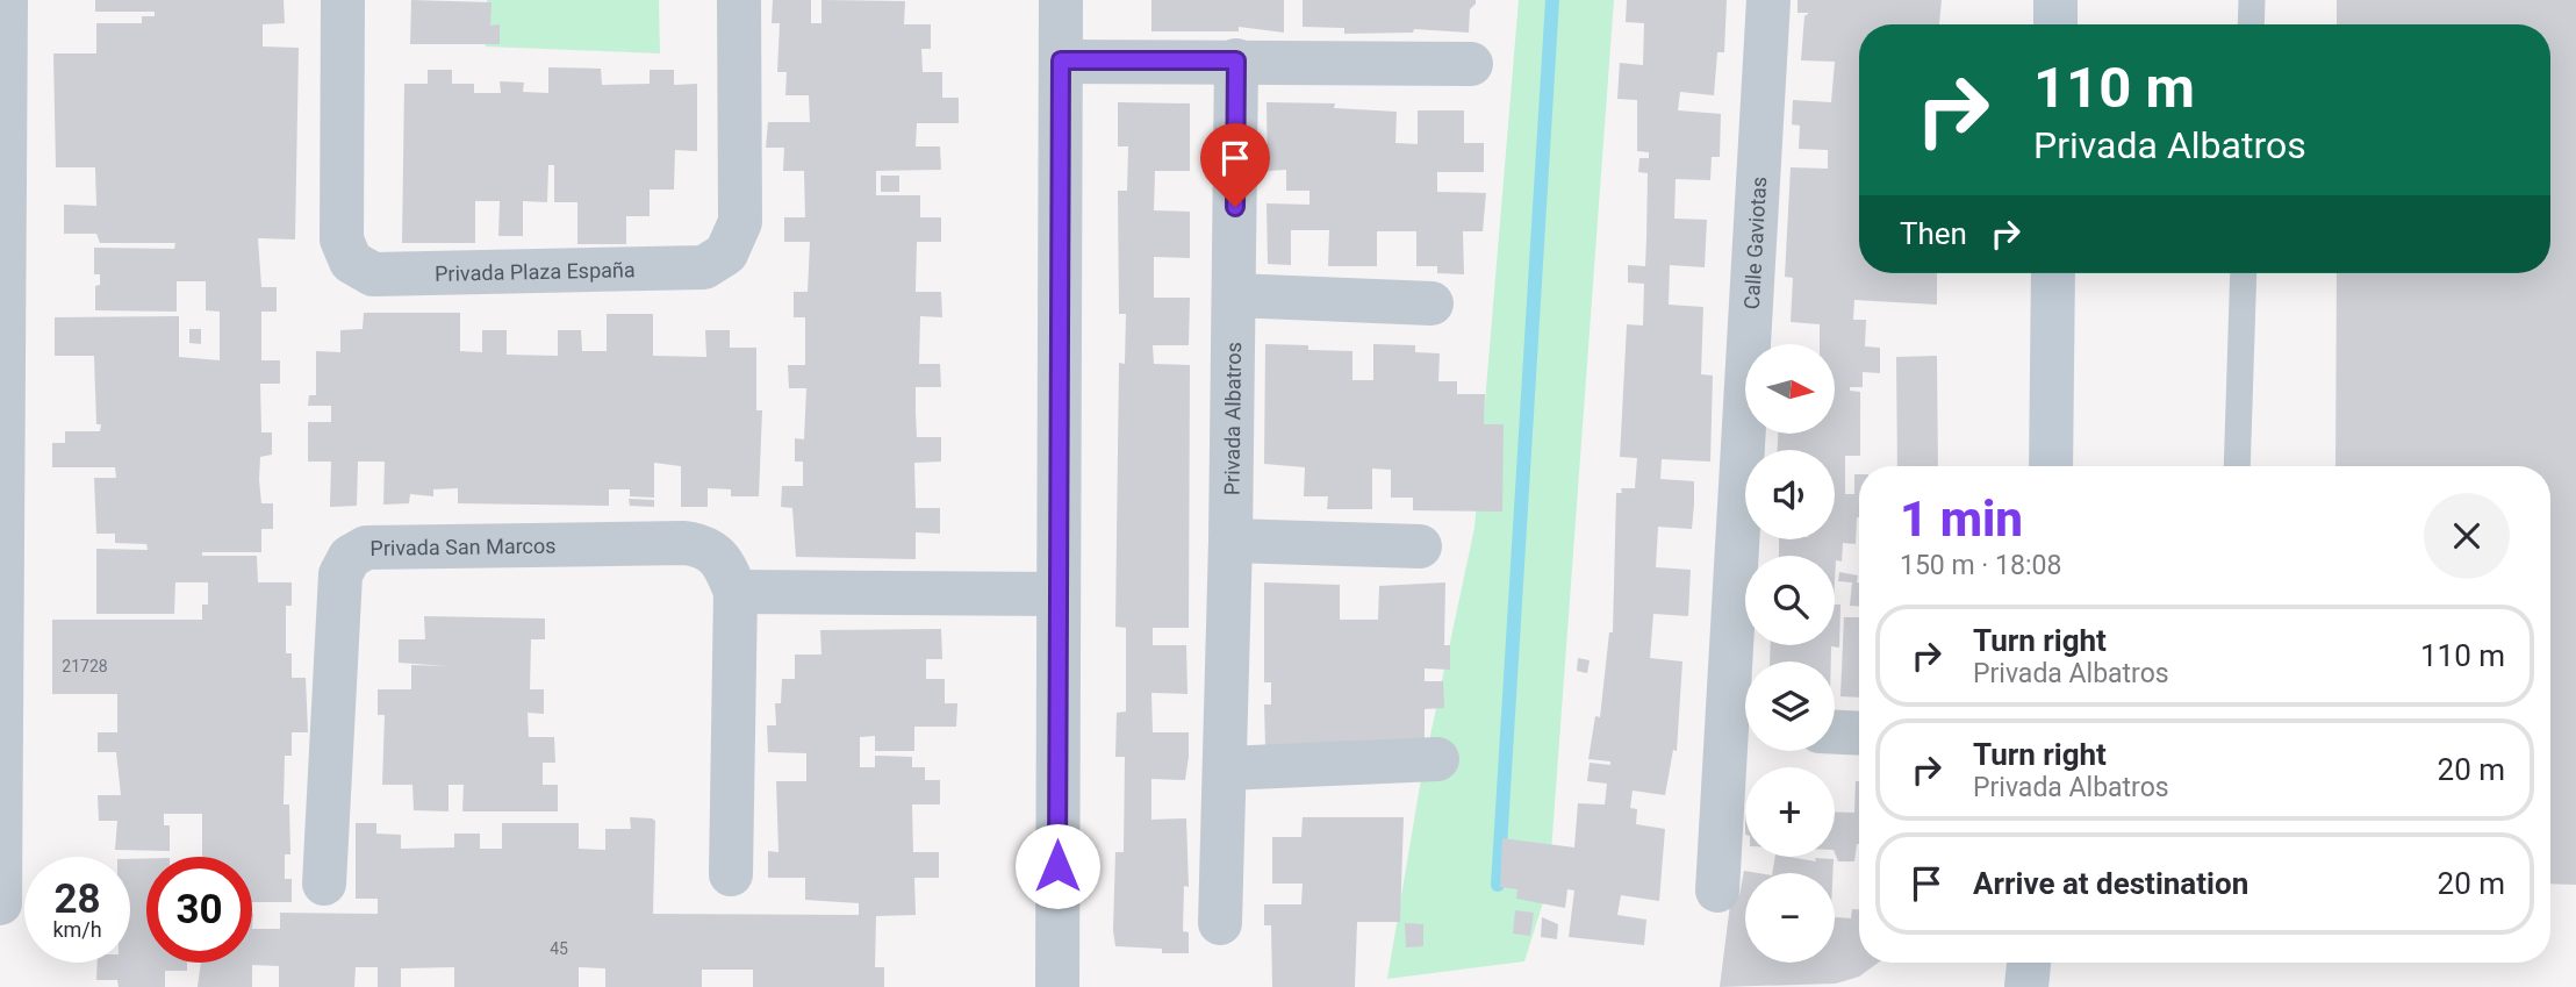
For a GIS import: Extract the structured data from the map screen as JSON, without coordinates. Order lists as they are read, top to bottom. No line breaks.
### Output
{"streets":{"street":["Calle Gaviotas","Privada Plaza España","Privada Albatros","Privada San Marcos"]},"house_numbers":["21728","45"],"north":"right","page":{"turn":["110 m","Privada Albatros"],"then":"Then","map_buttons":["+","−"],"heading":["1 min","150 m · 18:08"],"list":[{"name":"Turn right","note":"Privada Albatros","value":"110 m"},{"name":"Turn right","note":"Privada Albatros","value":"20 m"},{"name":"Arrive at destination","value":"20 m"}],"speed":"28 km/h","limit":"30"}}
